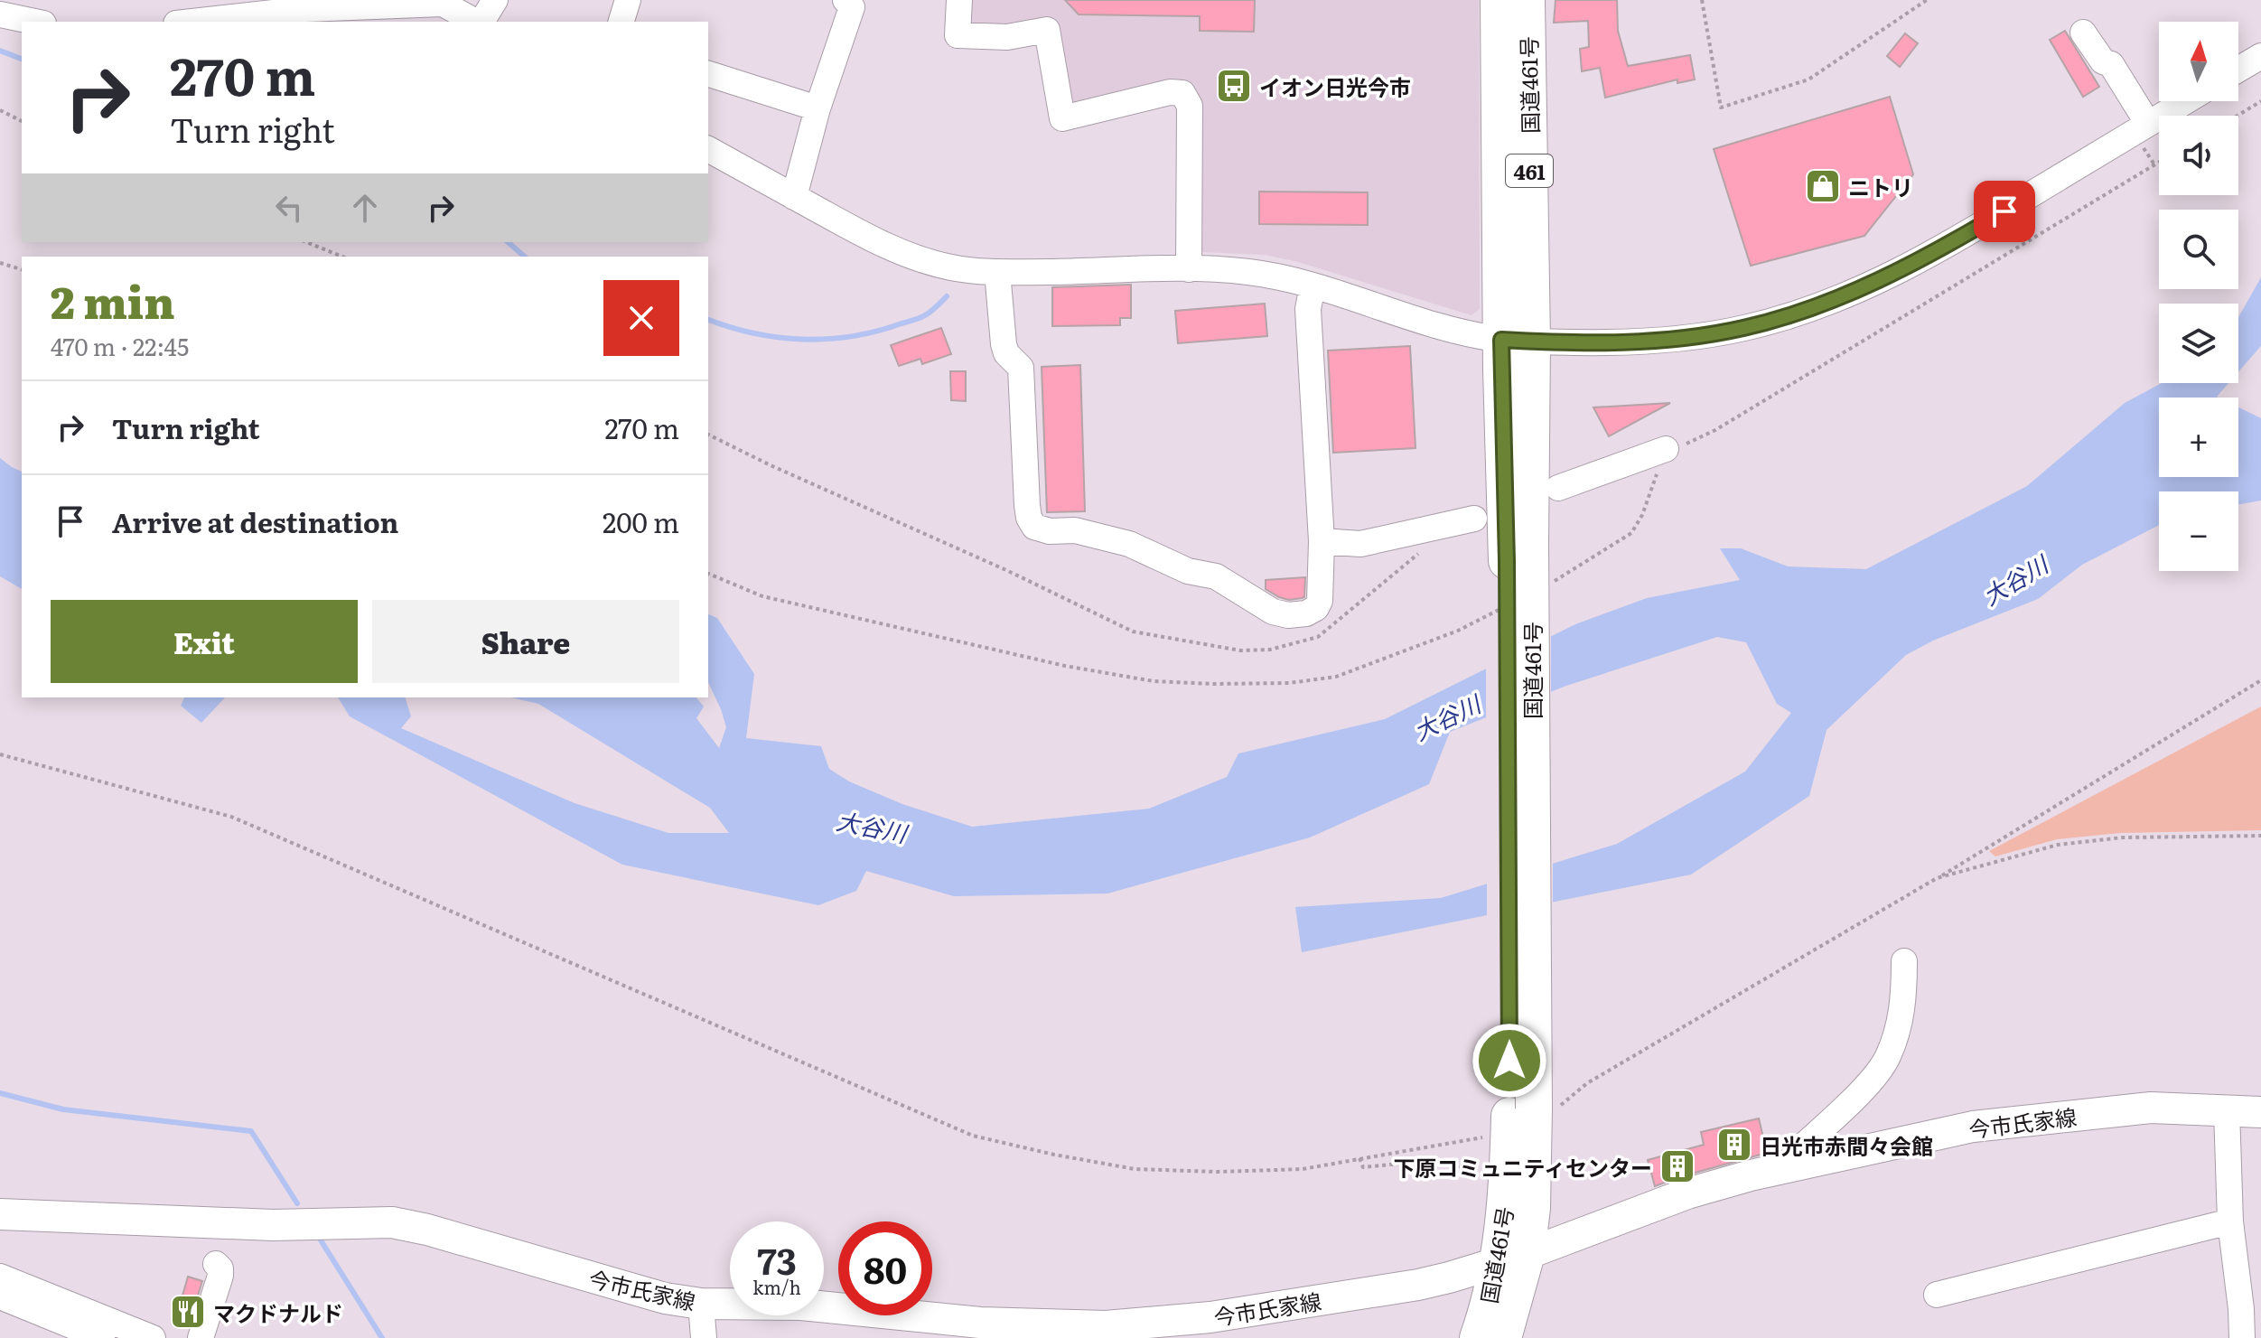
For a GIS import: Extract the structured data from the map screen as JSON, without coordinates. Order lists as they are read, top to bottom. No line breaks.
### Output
{"streets":{"highway":["国道461号","461"],"main road":["今市氏家線"]},"crossings":[["国道461号","今市氏家線"]],"water":["大谷川"],"places":{"bus stop":["イオン日光今市"],"shop":["ニトリ"],"building":["日光市赤間々会館","下原コミュニティセンター"],"restaurant":["マクドナルド"]},"north":"top","page":{"map_buttons":["+","−"],"turn":["270 m","Turn right"],"heading":["2 min","470 m · 22:45"],"list":[{"name":"Turn right","value":"270 m"},{"name":"Arrive at destination","value":"200 m"}],"buttons":["Exit","Share"],"speed":"73 km/h","limit":"80"}}
